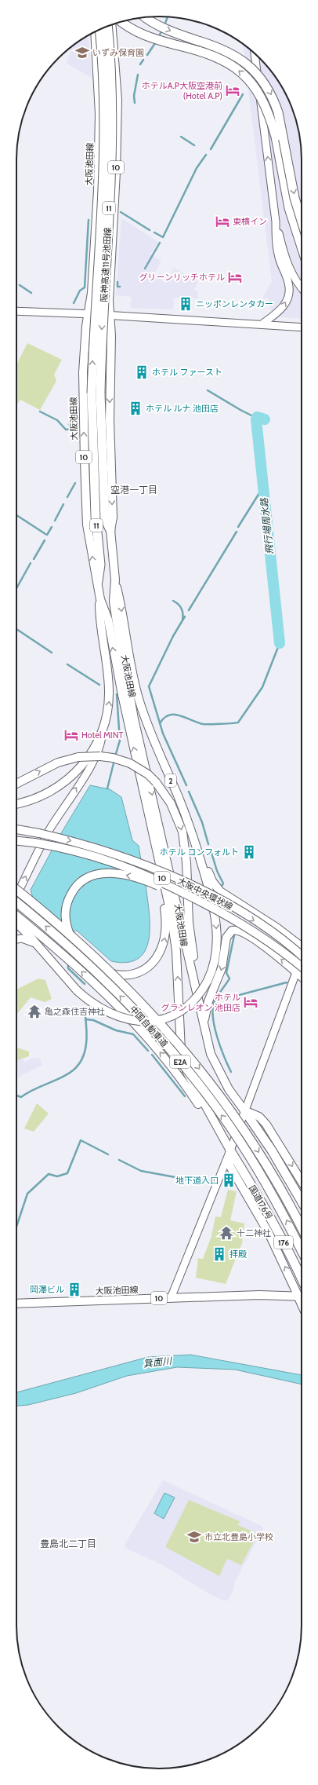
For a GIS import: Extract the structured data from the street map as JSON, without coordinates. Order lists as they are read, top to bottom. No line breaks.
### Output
{"streets":{"highway":["11","阪神高速11号池田線","中国自動車道","E2A","国道176号","176"],"main road":["大阪池田線","10","2","大阪中央環状線"]},"crossings":[["大阪池田線","10"],["大阪池田線","11"],["大阪池田線","2"],["大阪池田線","国道176号"],["10","大阪中央環状線"],["11","阪神高速11号池田線"]],"districts":["空港一丁目","豊島北二丁目"],"water":["飛行場周水路","箕面川"],"places":{"school or university":["いずみ保育園","市立北豊島小学校"],"hotel":["ホテルA.P大阪空港前 (Hotel A.P)","東横イン","グリーンリッチホテル","Hotel MINT","ホテル グランレオン 池田店"],"building":["ニッポンレンタカー","ホテル ファースト","ホテル ルナ 池田店","ホテル コンフォルト","地下道入口","拝殿","岡澤ビル"],"temple":["亀之森住吉神社","十二神社"]}}
